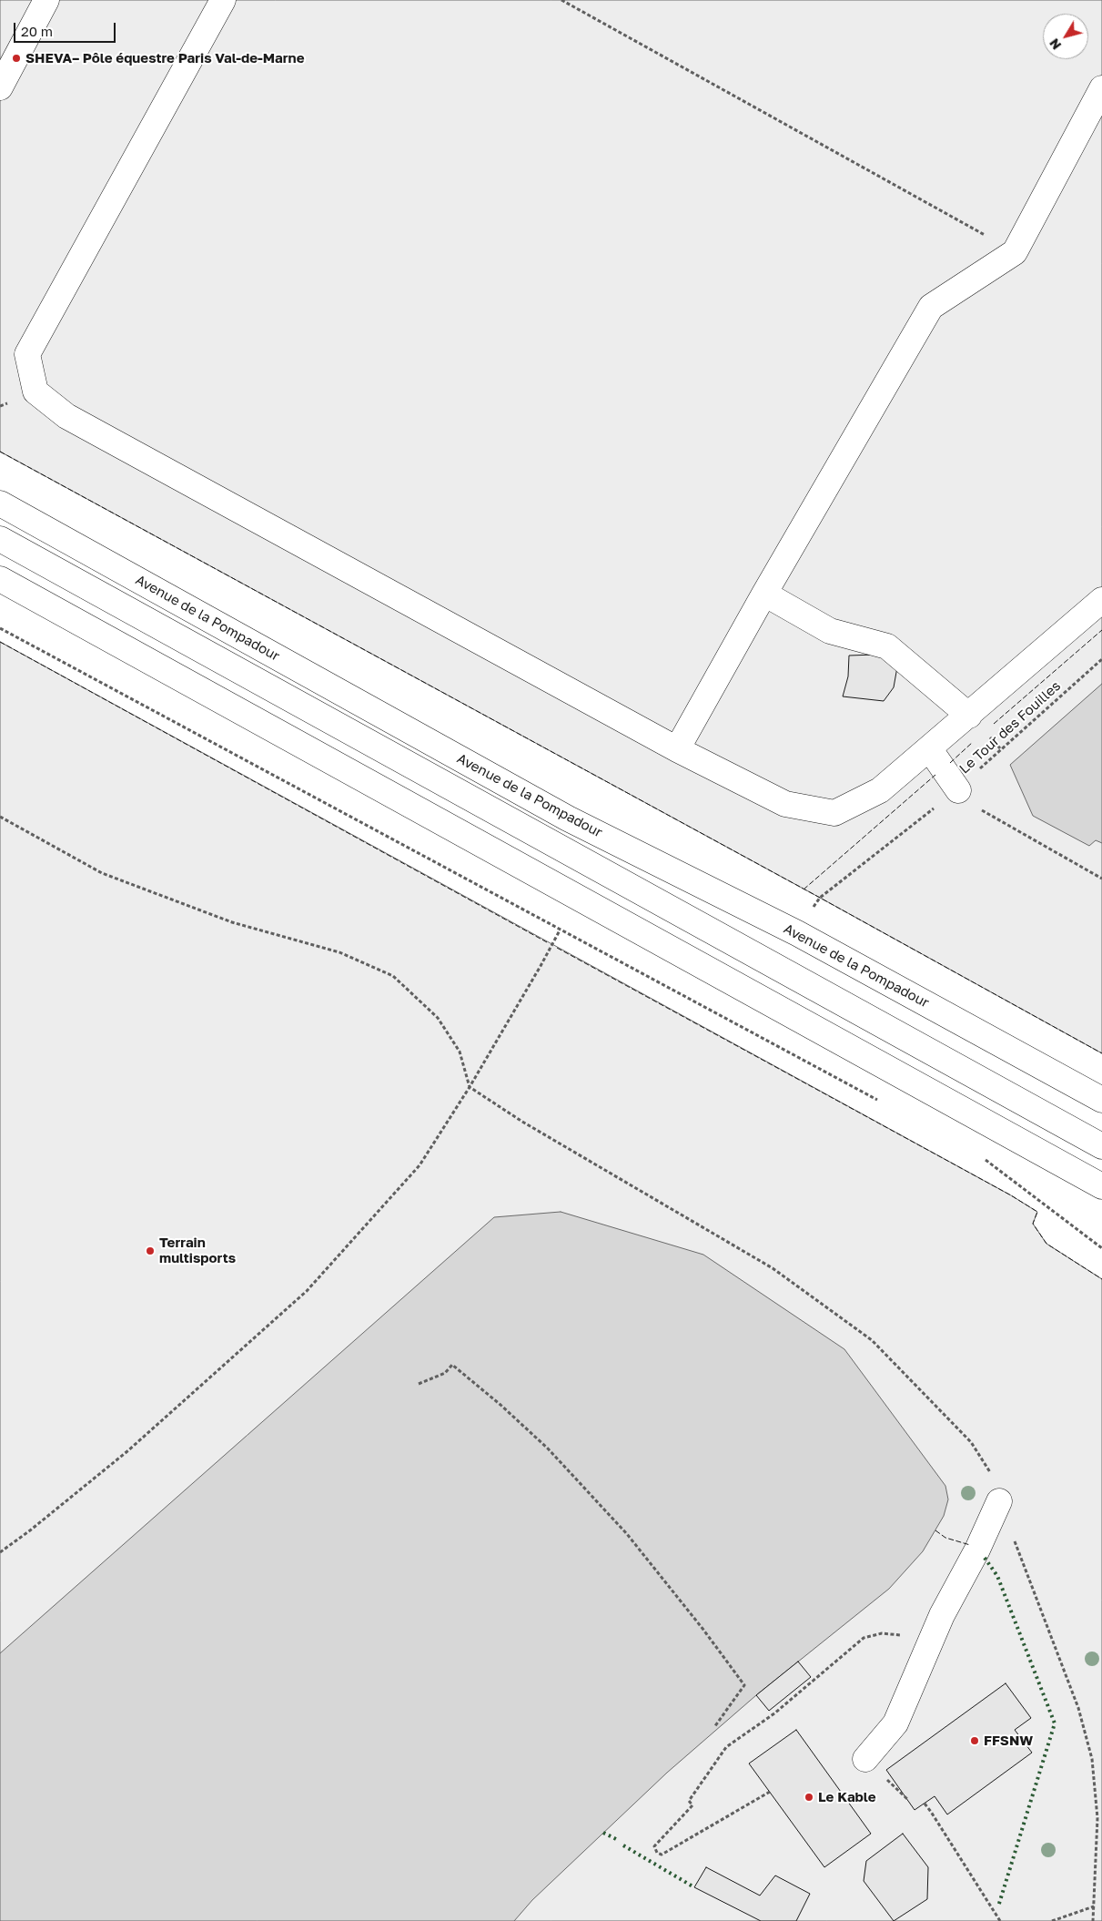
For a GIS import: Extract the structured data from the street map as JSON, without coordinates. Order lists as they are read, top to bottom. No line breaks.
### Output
{"streets":{"main road":["Avenue de la Pompadour"],"path":["Le Tour des Fouilles"]},"places":["SHEVA– Pôle équestre Paris Val-de-Marne","Terrain multisports","FFSNW","Le Kable"],"scale_bar":"20 m","north":"bottom left"}
